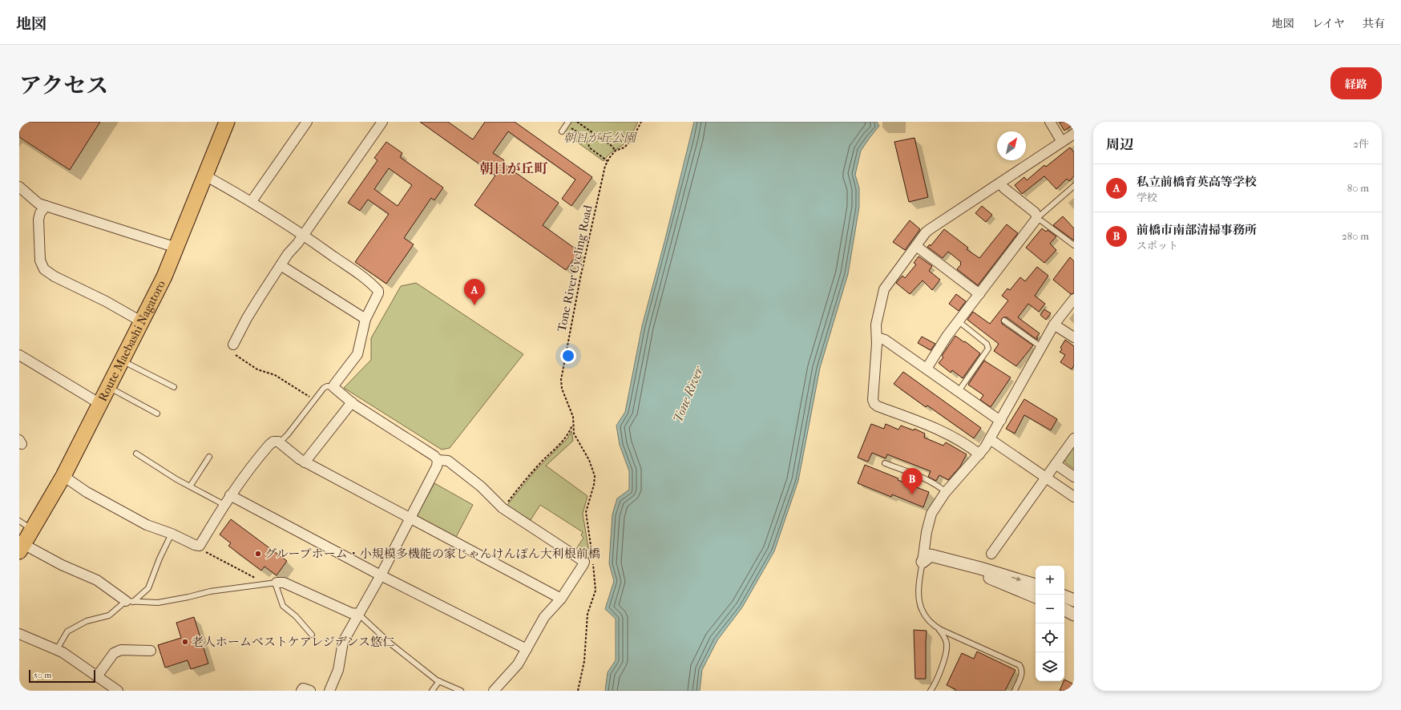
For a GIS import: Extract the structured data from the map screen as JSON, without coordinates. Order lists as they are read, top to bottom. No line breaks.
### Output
{"streets":{"main road":["Route Maebashi Nagatoro"],"path":["Tone River Cycling Road"]},"districts":["朝日が丘町"],"water":["Tone River"],"parks":["朝日が丘公園"],"places":["グループホーム・小規模多機能の家じゃんけんぽん大利根前橋","老人ホームベストケアレジデンス悠仁"],"scale_bar":"50 m","north":"top right","page":{"header":"地図","nav":["地図","レイヤ","共有"],"title":"アクセス","buttons":"経路","heading":["周辺","2件"],"list":[{"mark":"A","name":"私立前橋育英高等学校","note":"学校","value":"80 m"},{"mark":"B","name":"前橋市南部清掃事務所","note":"スポット","value":"280 m"}],"pins":["A","B"],"map_buttons":["+","−"],"scale":"50 m"}}
